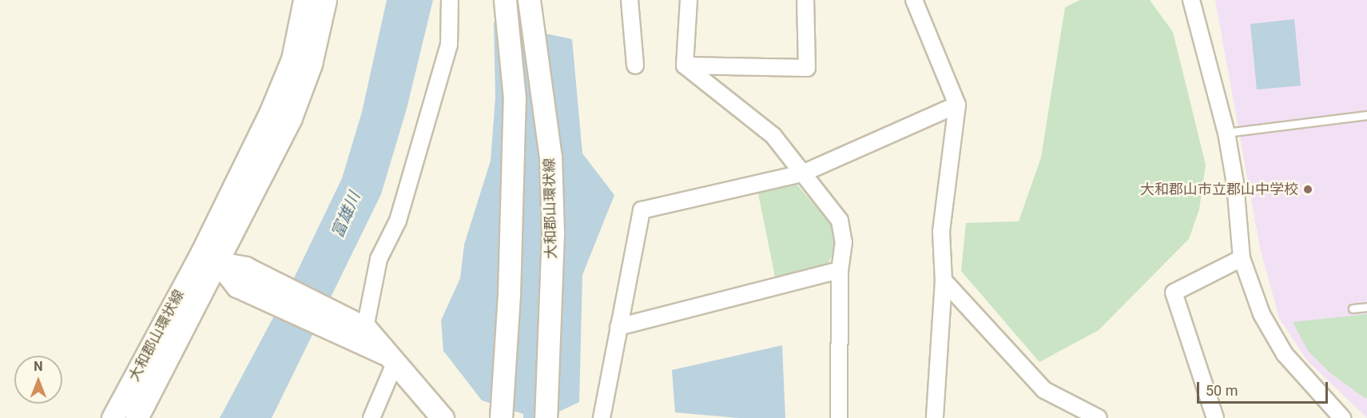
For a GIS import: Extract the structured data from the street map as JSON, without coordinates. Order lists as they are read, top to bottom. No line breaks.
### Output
{"streets":{"main road":["大和郡山環状線"]},"water":["富雄川"],"places":["大和郡山市立郡山中学校"],"scale_bar":"50 m","north":"top"}
